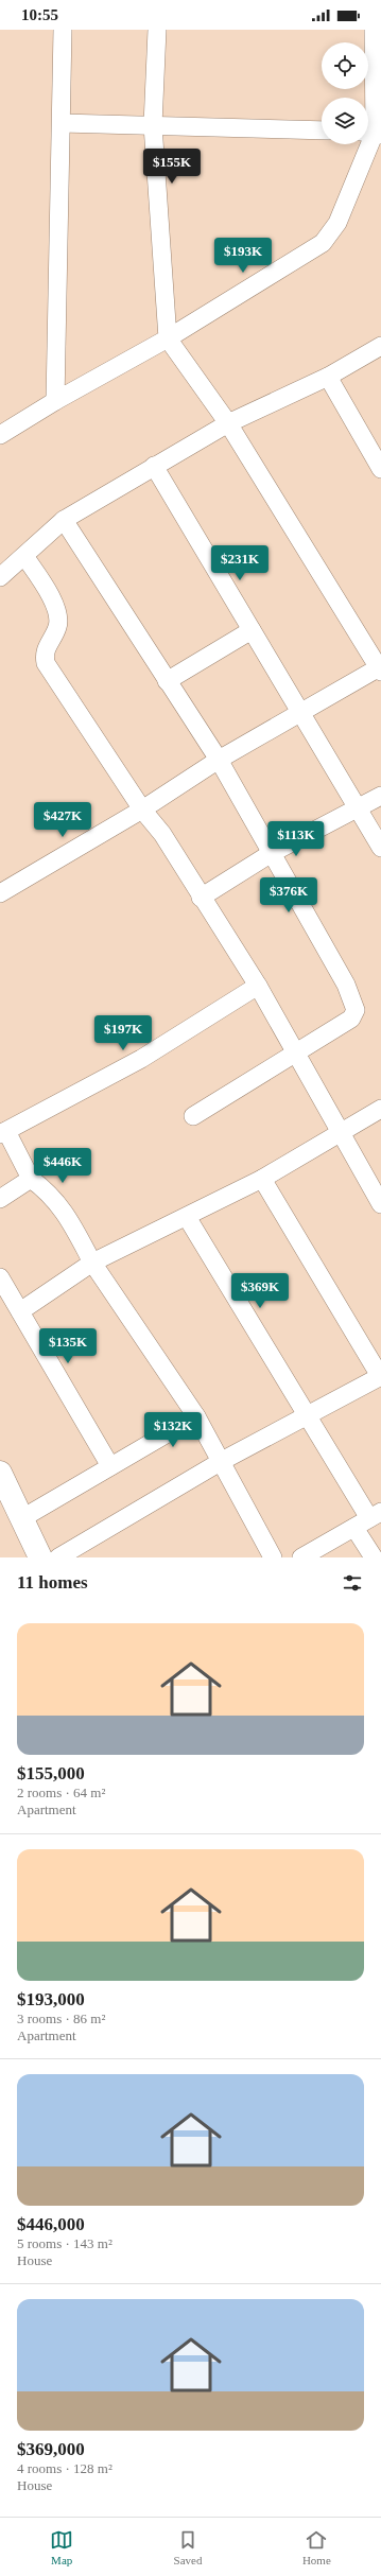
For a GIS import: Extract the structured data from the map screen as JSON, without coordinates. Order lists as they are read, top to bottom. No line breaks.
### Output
{"page":{"status":"10:55","price":["$155K","$193K","$231K","$427K","$113K","$376K","$197K","$446K","$369K","$135K","$132K"],"heading":"11 homes","list":[{"name":"$155,000","note":"2 rooms · 64 m² · Apartment"},{"name":"$193,000","note":"3 rooms · 86 m² · Apartment"},{"name":"$446,000","note":"5 rooms · 143 m² · House"},{"name":"$369,000","note":"4 rooms · 128 m² · House"}],"tabs":["Map","Saved","Home"]}}
